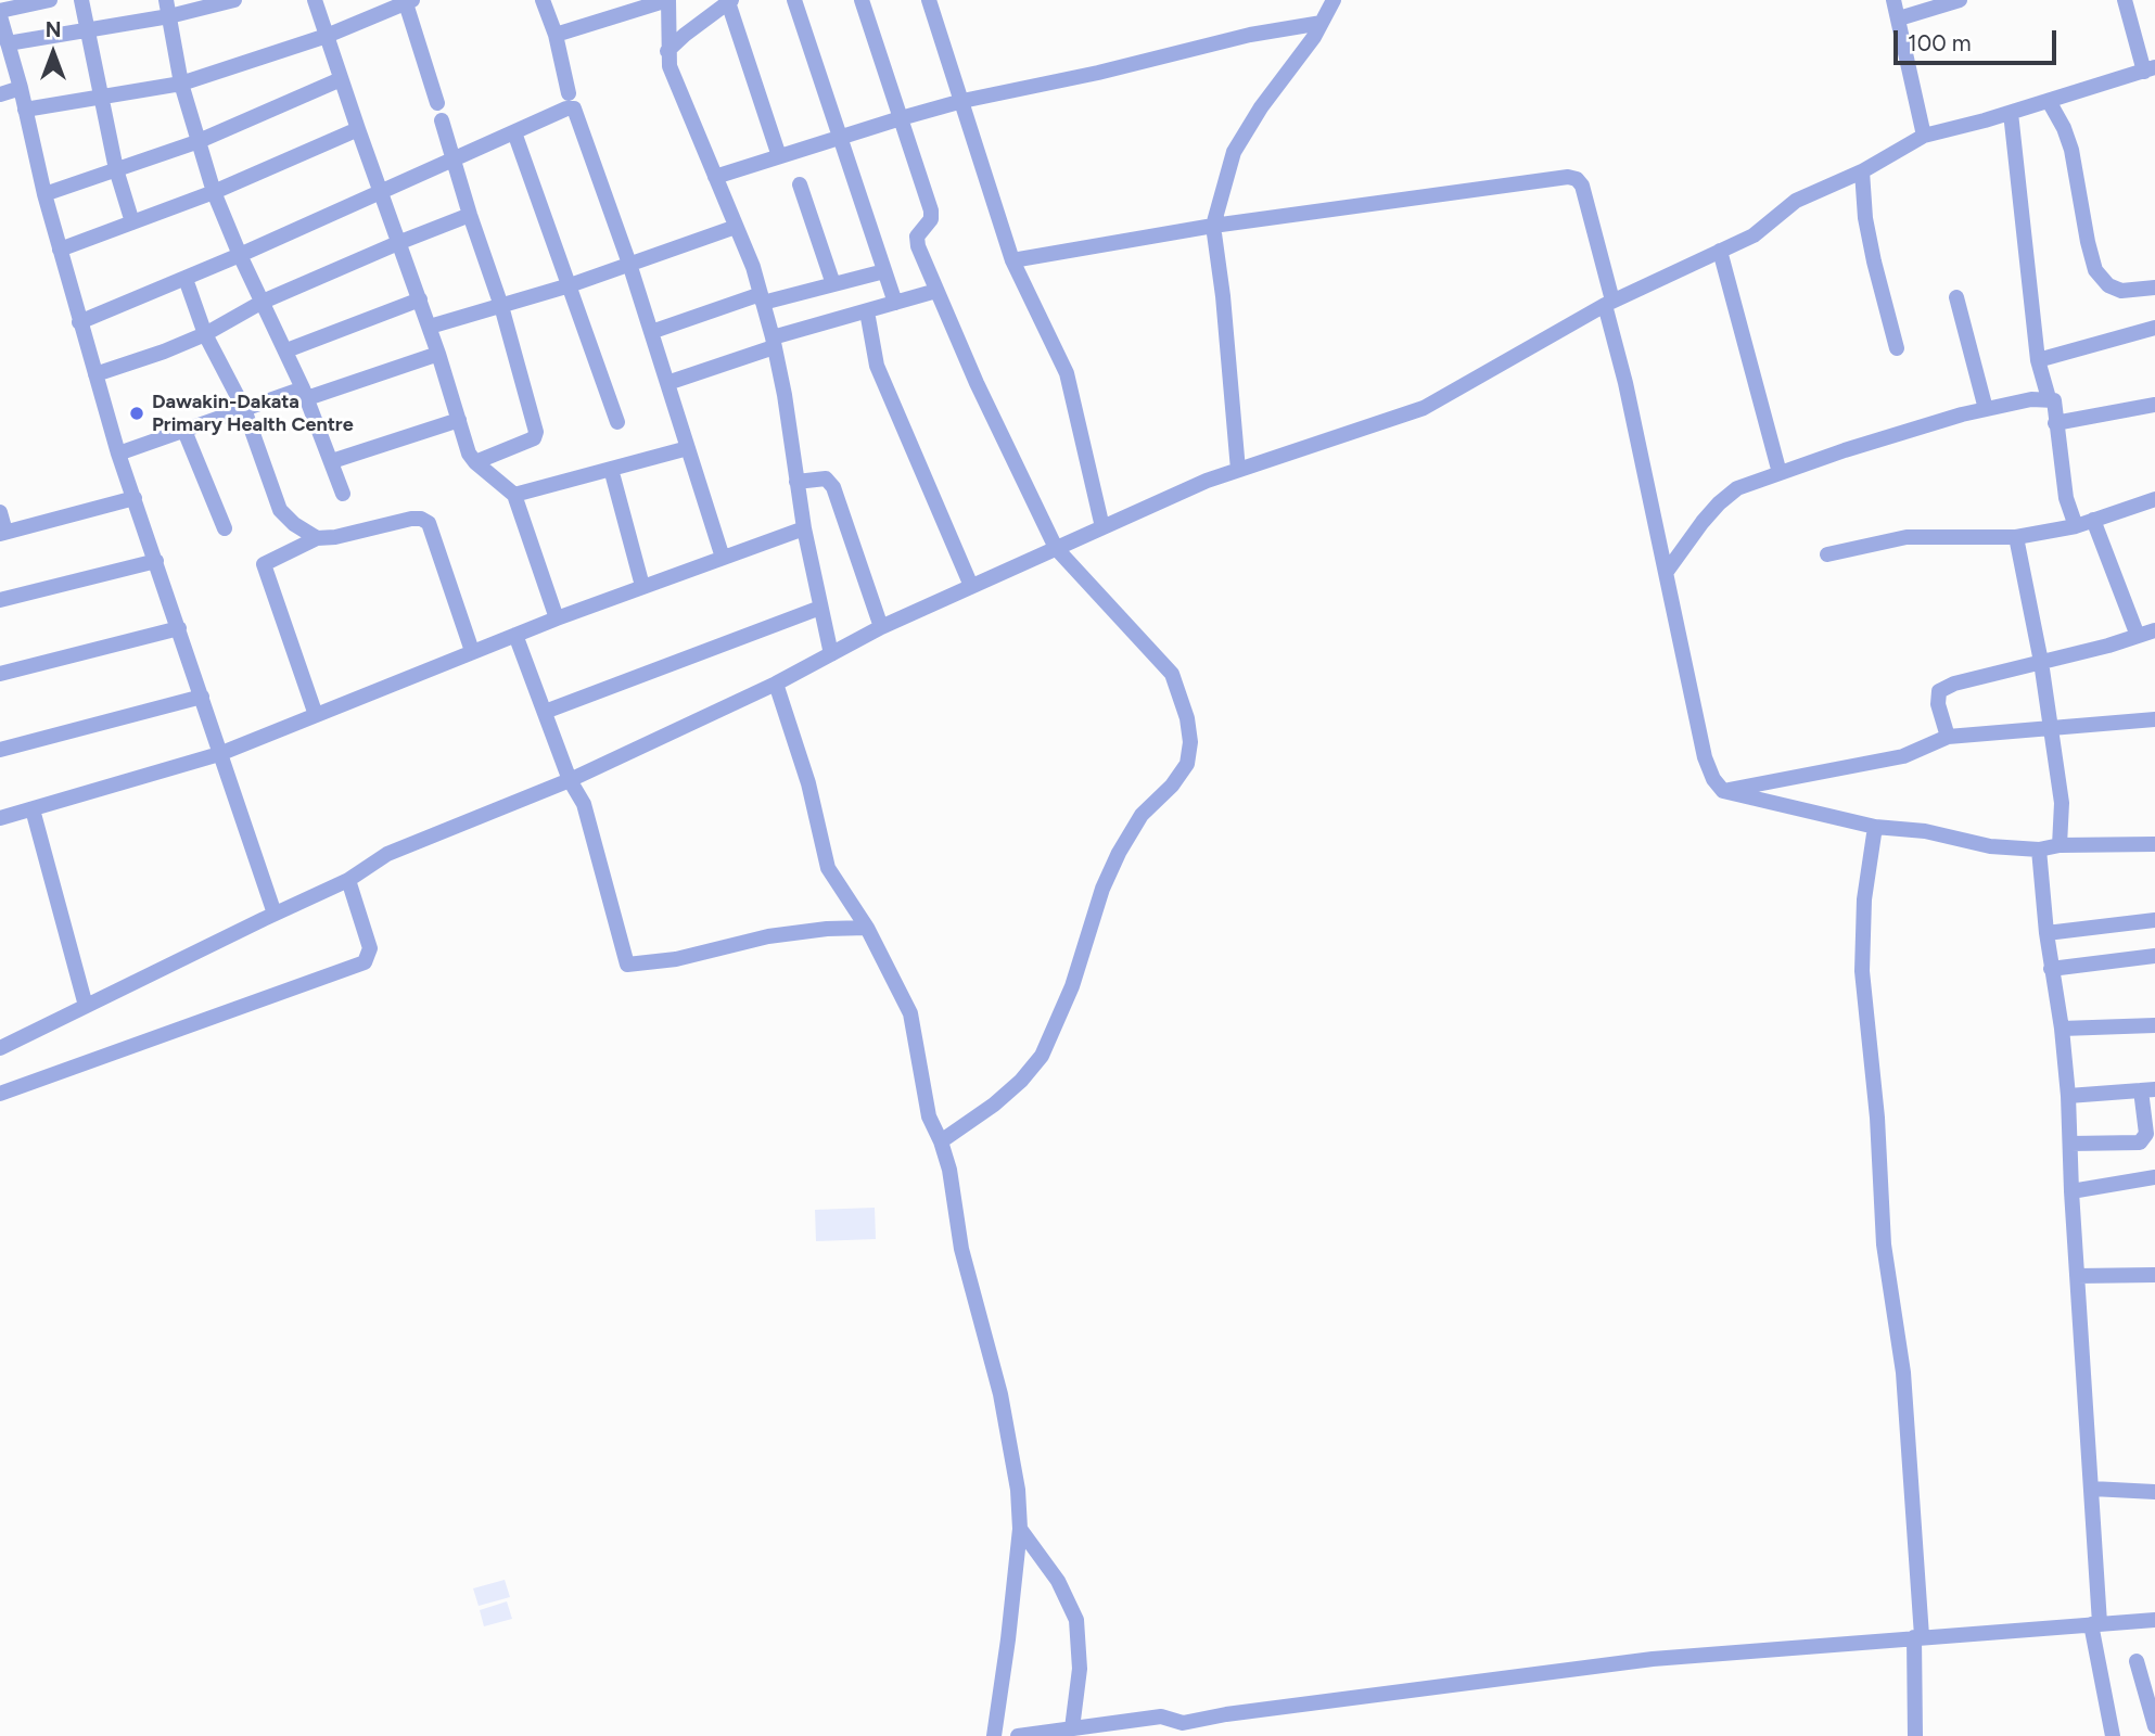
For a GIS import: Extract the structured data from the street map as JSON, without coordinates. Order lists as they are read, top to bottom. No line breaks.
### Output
{"places":["Dawakin-Dakata Primary Health Centre"],"scale_bar":"100 m","north":"top"}
